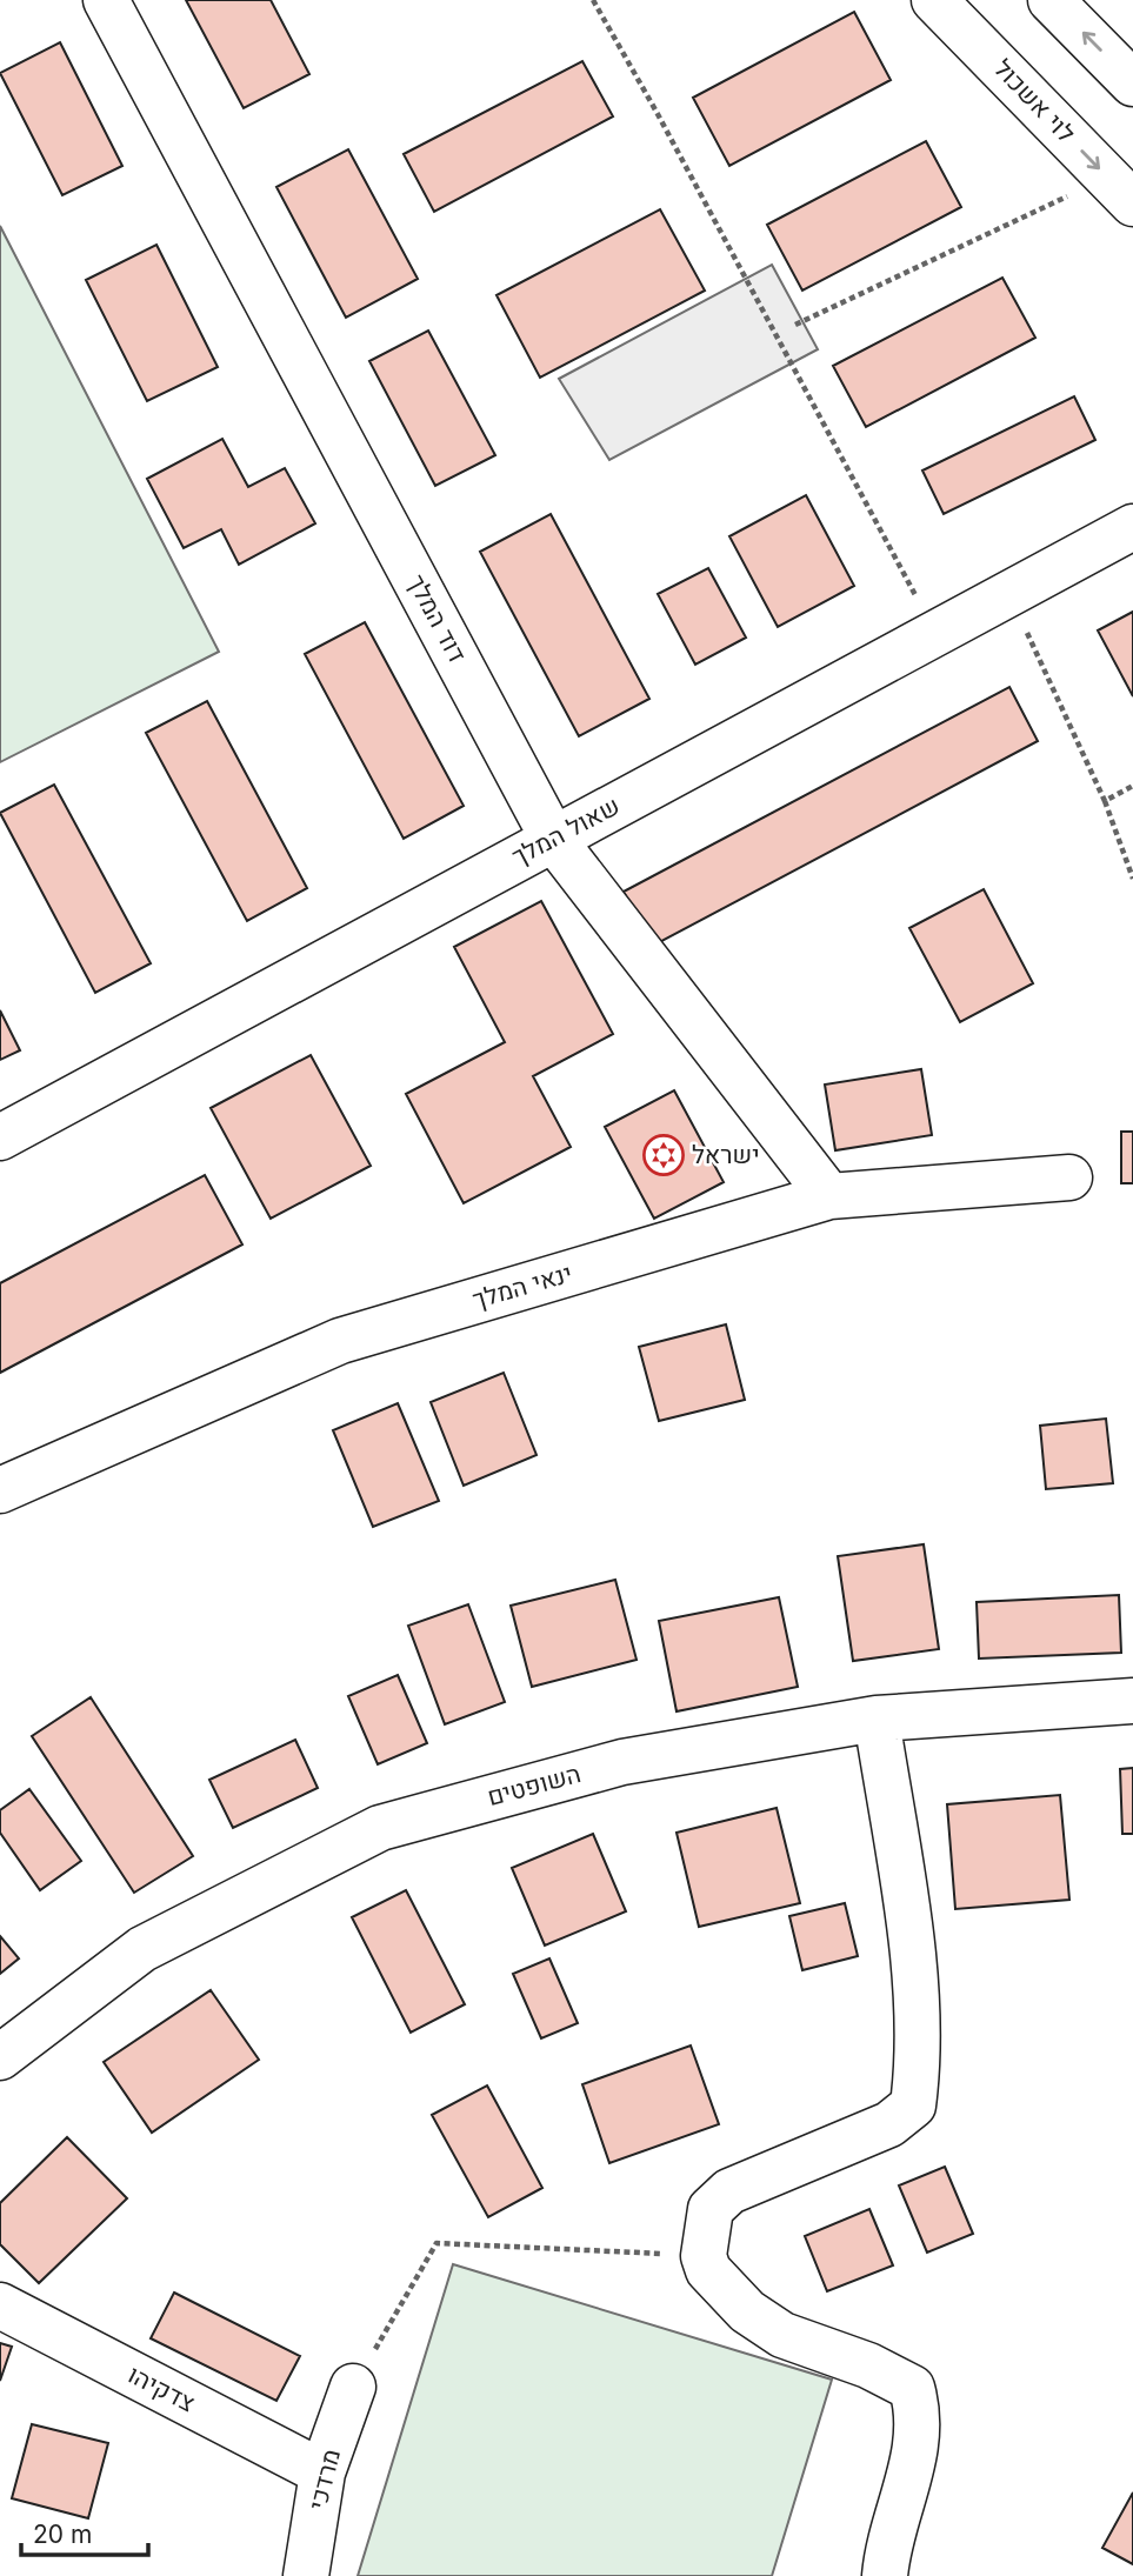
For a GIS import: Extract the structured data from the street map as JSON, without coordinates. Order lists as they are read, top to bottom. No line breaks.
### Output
{"streets":{"street":["לוי אשכול","דוד המלך","שאול המלך","ינאי המלך","השופטים","צדקיהו","מרדכי"]},"crossings":[["דוד המלך","שאול המלך"],["דוד המלך","ינאי המלך"],["צדקיהו","מרדכי"]],"places":{"synagogue":["ישראל"]},"scale_bar":"20 m"}
